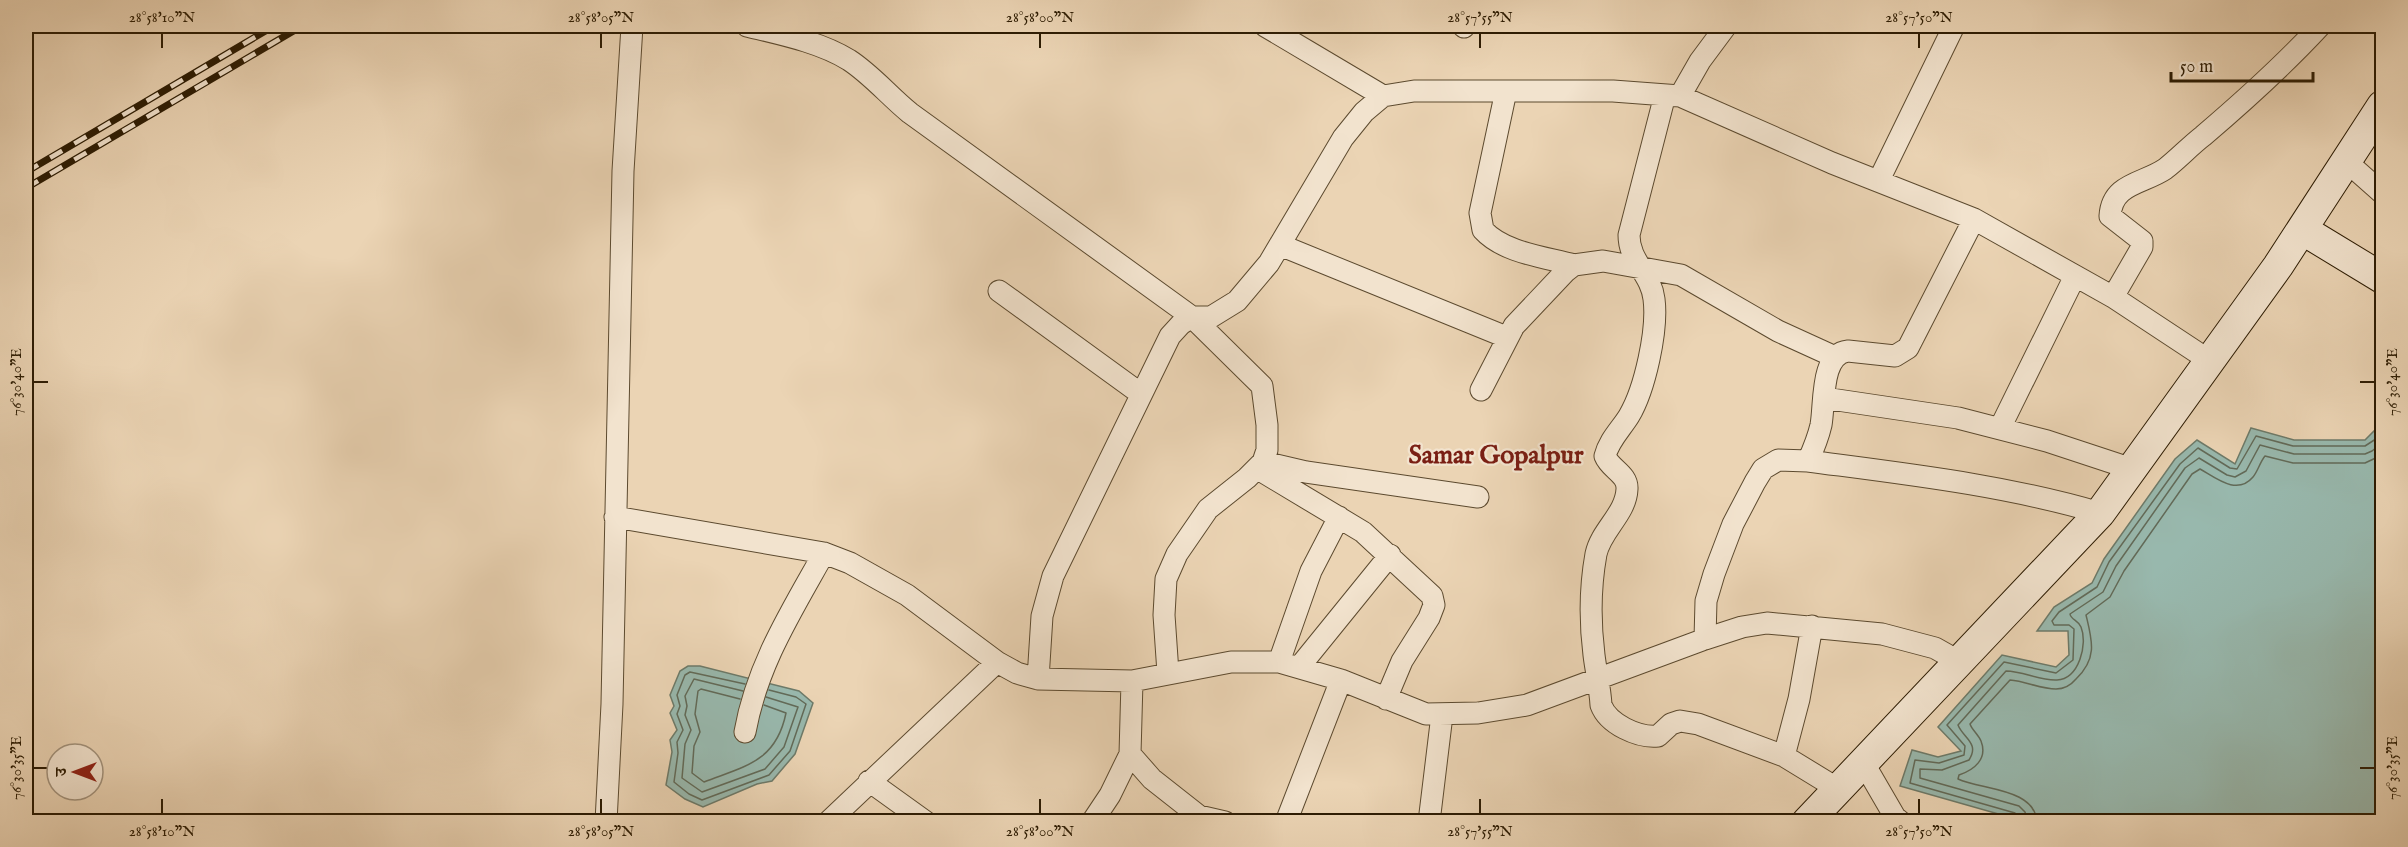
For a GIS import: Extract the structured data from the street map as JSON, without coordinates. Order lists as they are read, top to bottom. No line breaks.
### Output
{"districts":["Samar Gopalpur"],"scale_bar":"50 m","north":"left","coordinates":["28°58'10\"N","28°58'05\"N","28°58'00\"N","28°57'55\"N","28°57'50\"N","76°30'40\"E","76°30'35\"E"]}
